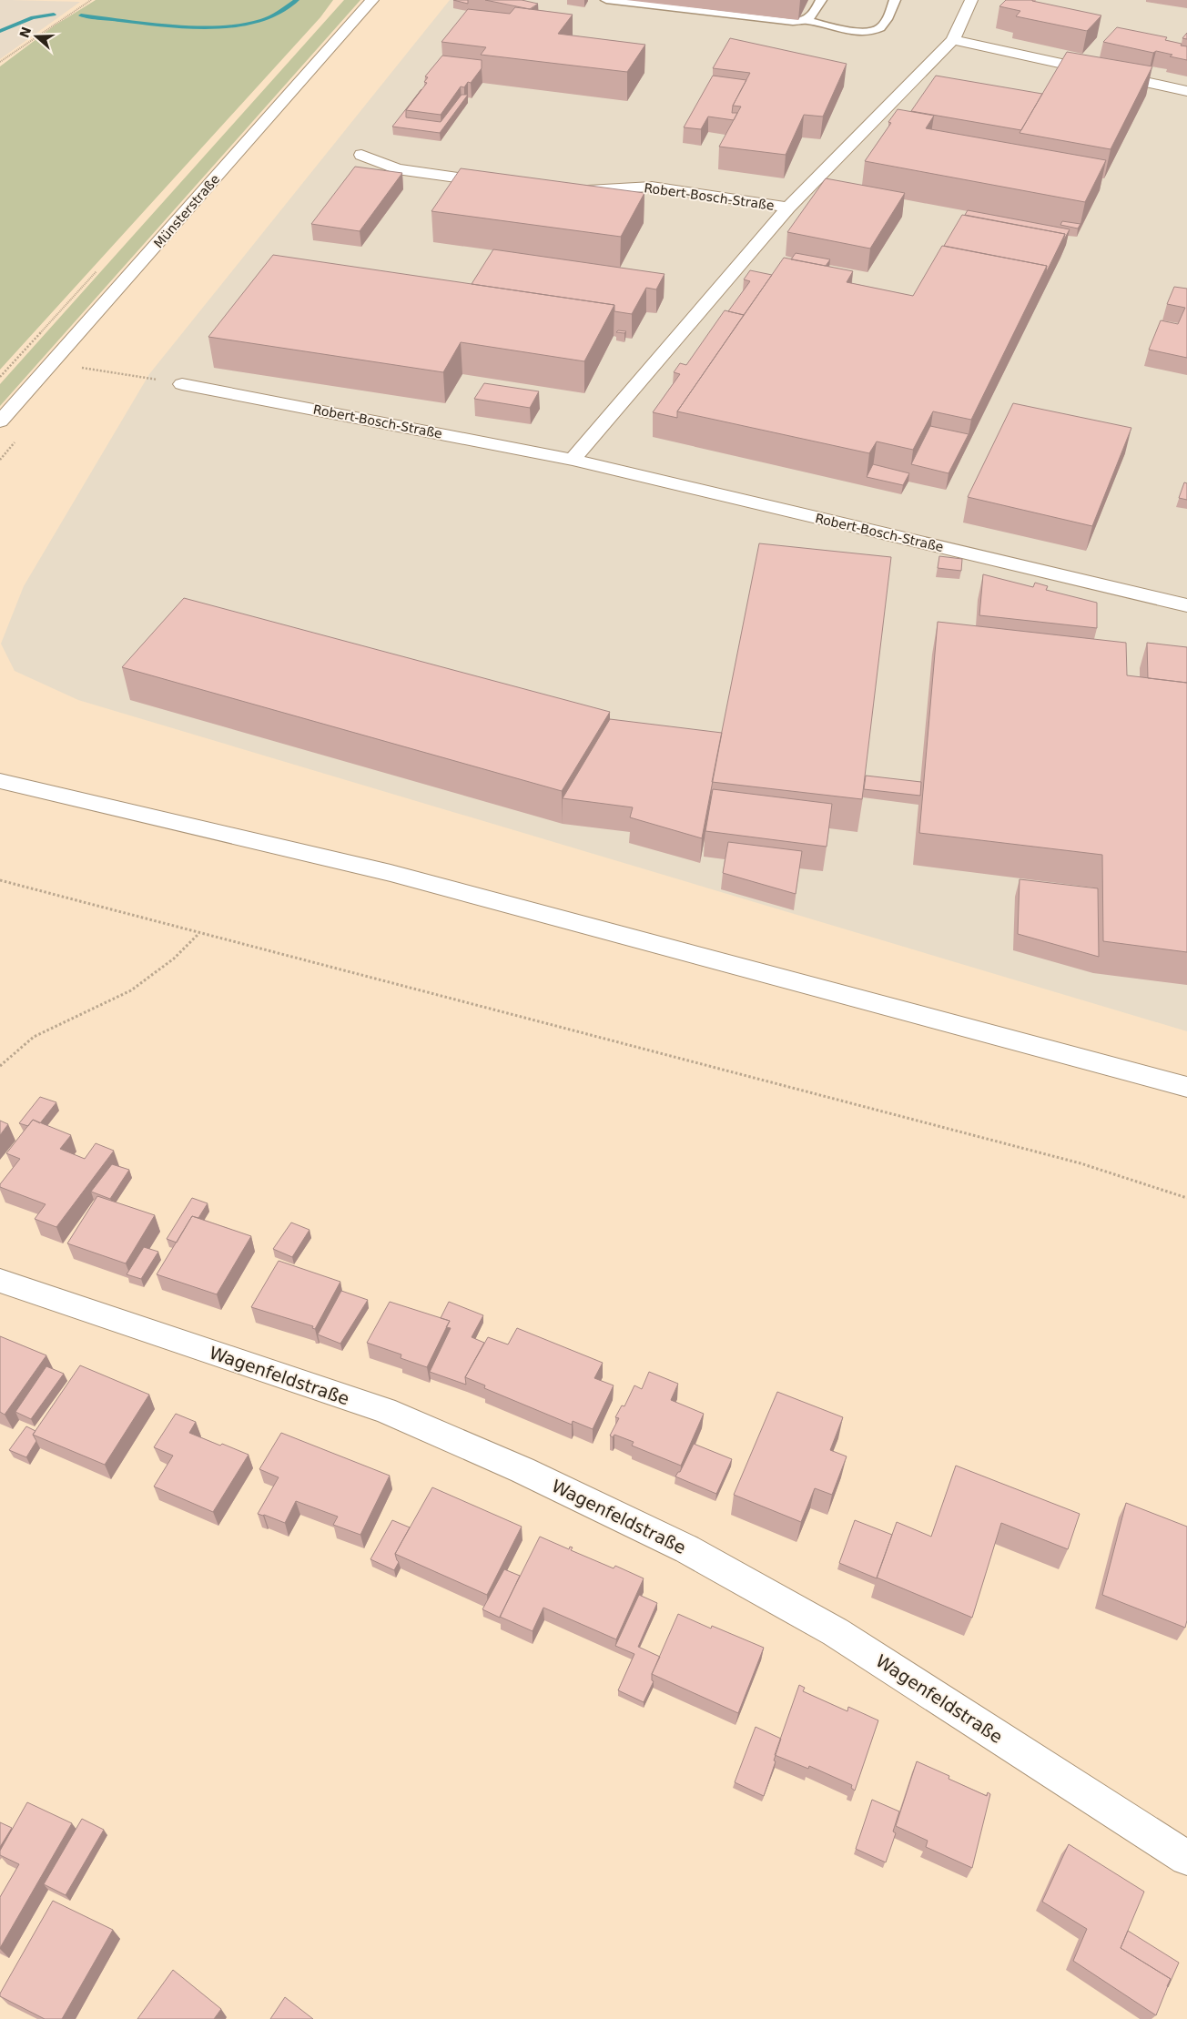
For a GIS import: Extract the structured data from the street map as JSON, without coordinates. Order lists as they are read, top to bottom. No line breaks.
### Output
{"streets":{"street":["Robert-Bosch-Straße","Münsterstraße","Wagenfeldstraße"]},"north":"left"}
